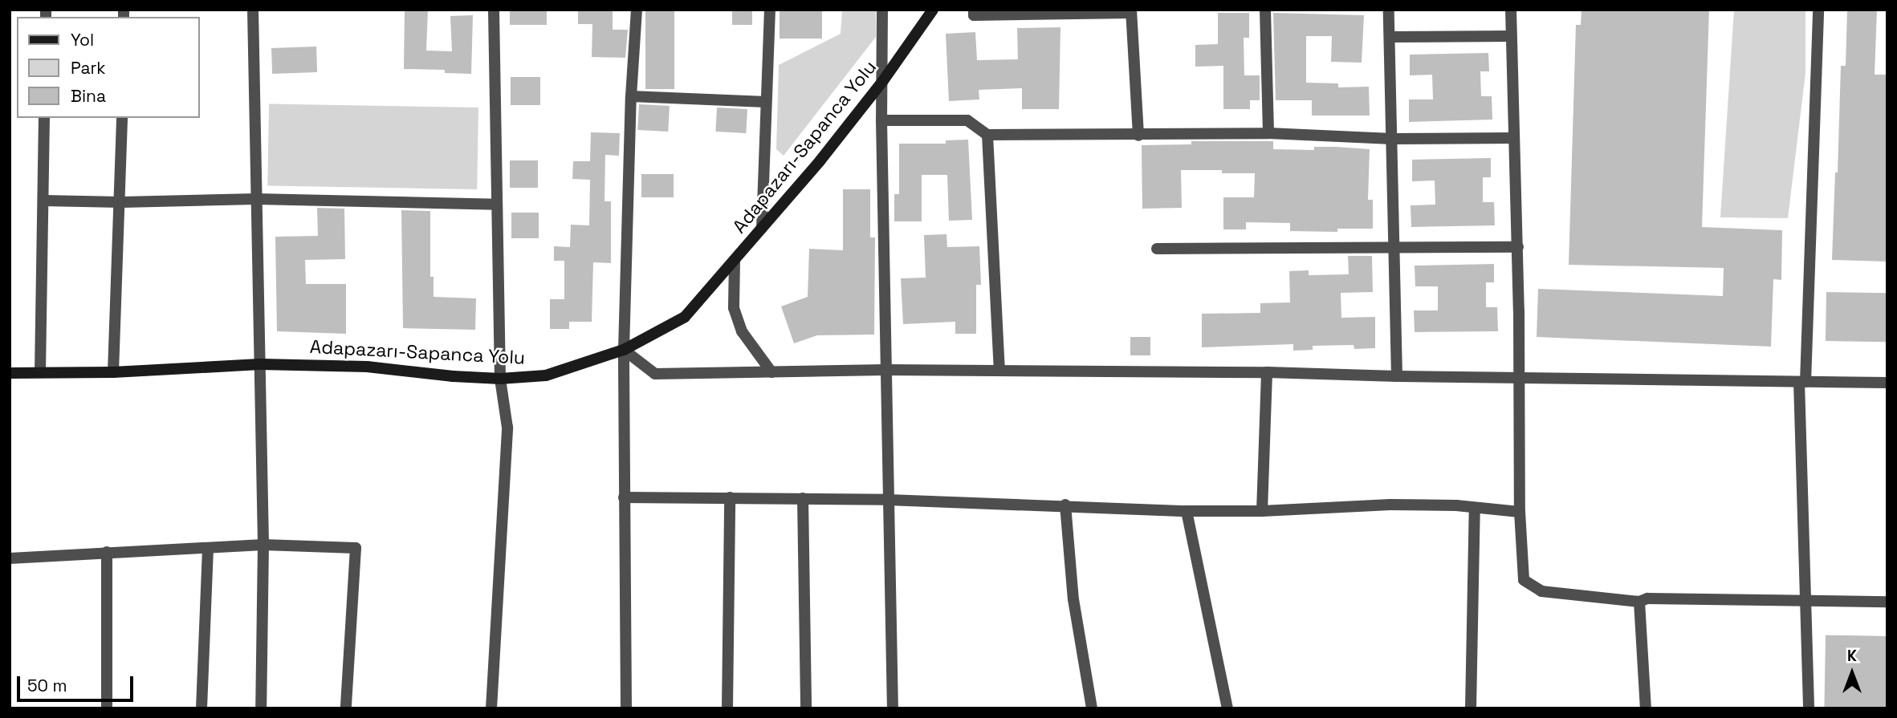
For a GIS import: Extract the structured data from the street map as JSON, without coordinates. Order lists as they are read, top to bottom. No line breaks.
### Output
{"streets":{"main road":["Adapazarı-Sapanca Yolu"]},"legend":["Yol","Park","Bina"],"scale_bar":"50 m","north":"top"}
